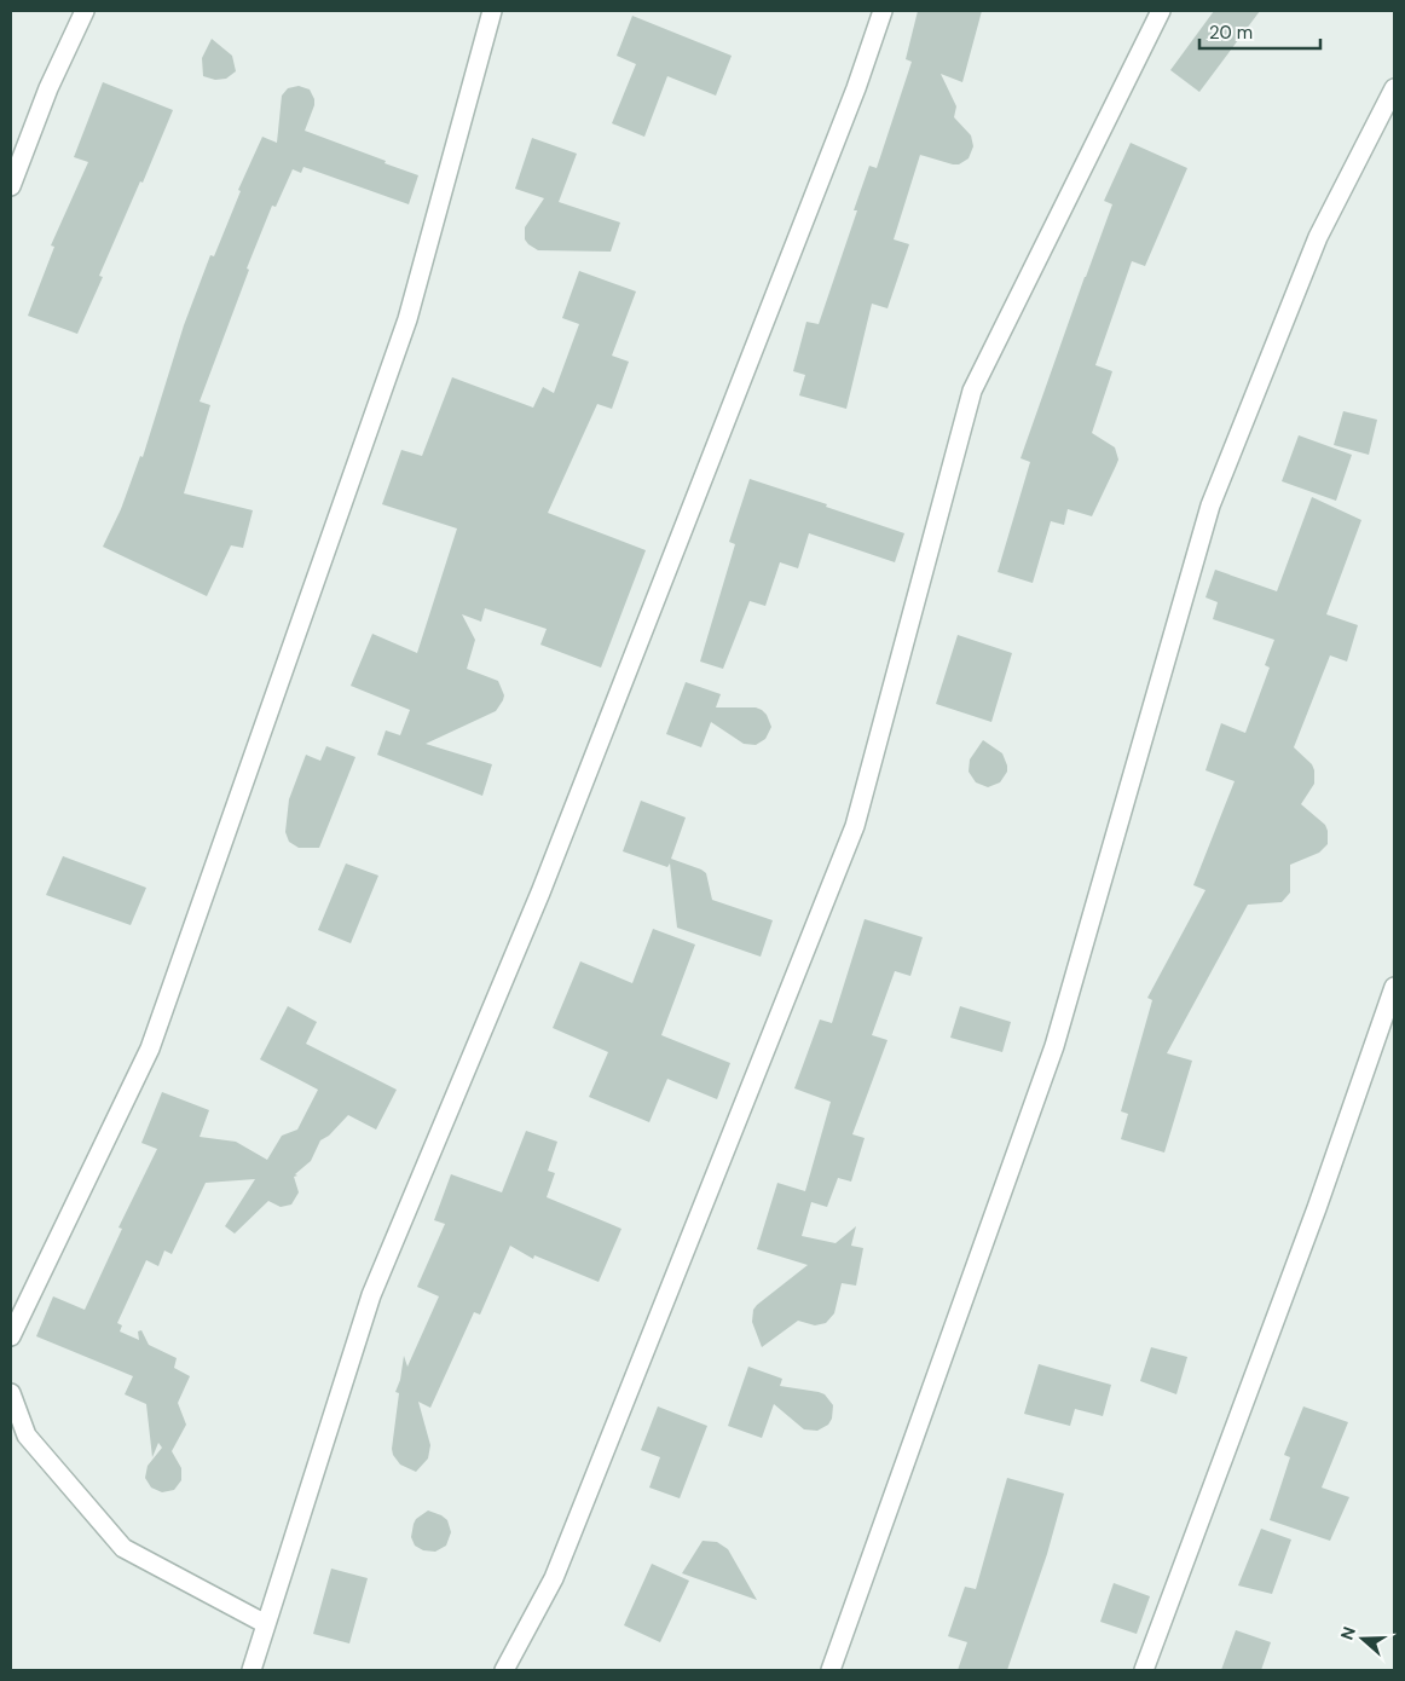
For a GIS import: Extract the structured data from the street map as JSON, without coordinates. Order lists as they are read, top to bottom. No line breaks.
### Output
{"scale_bar":"20 m","north":"left"}
